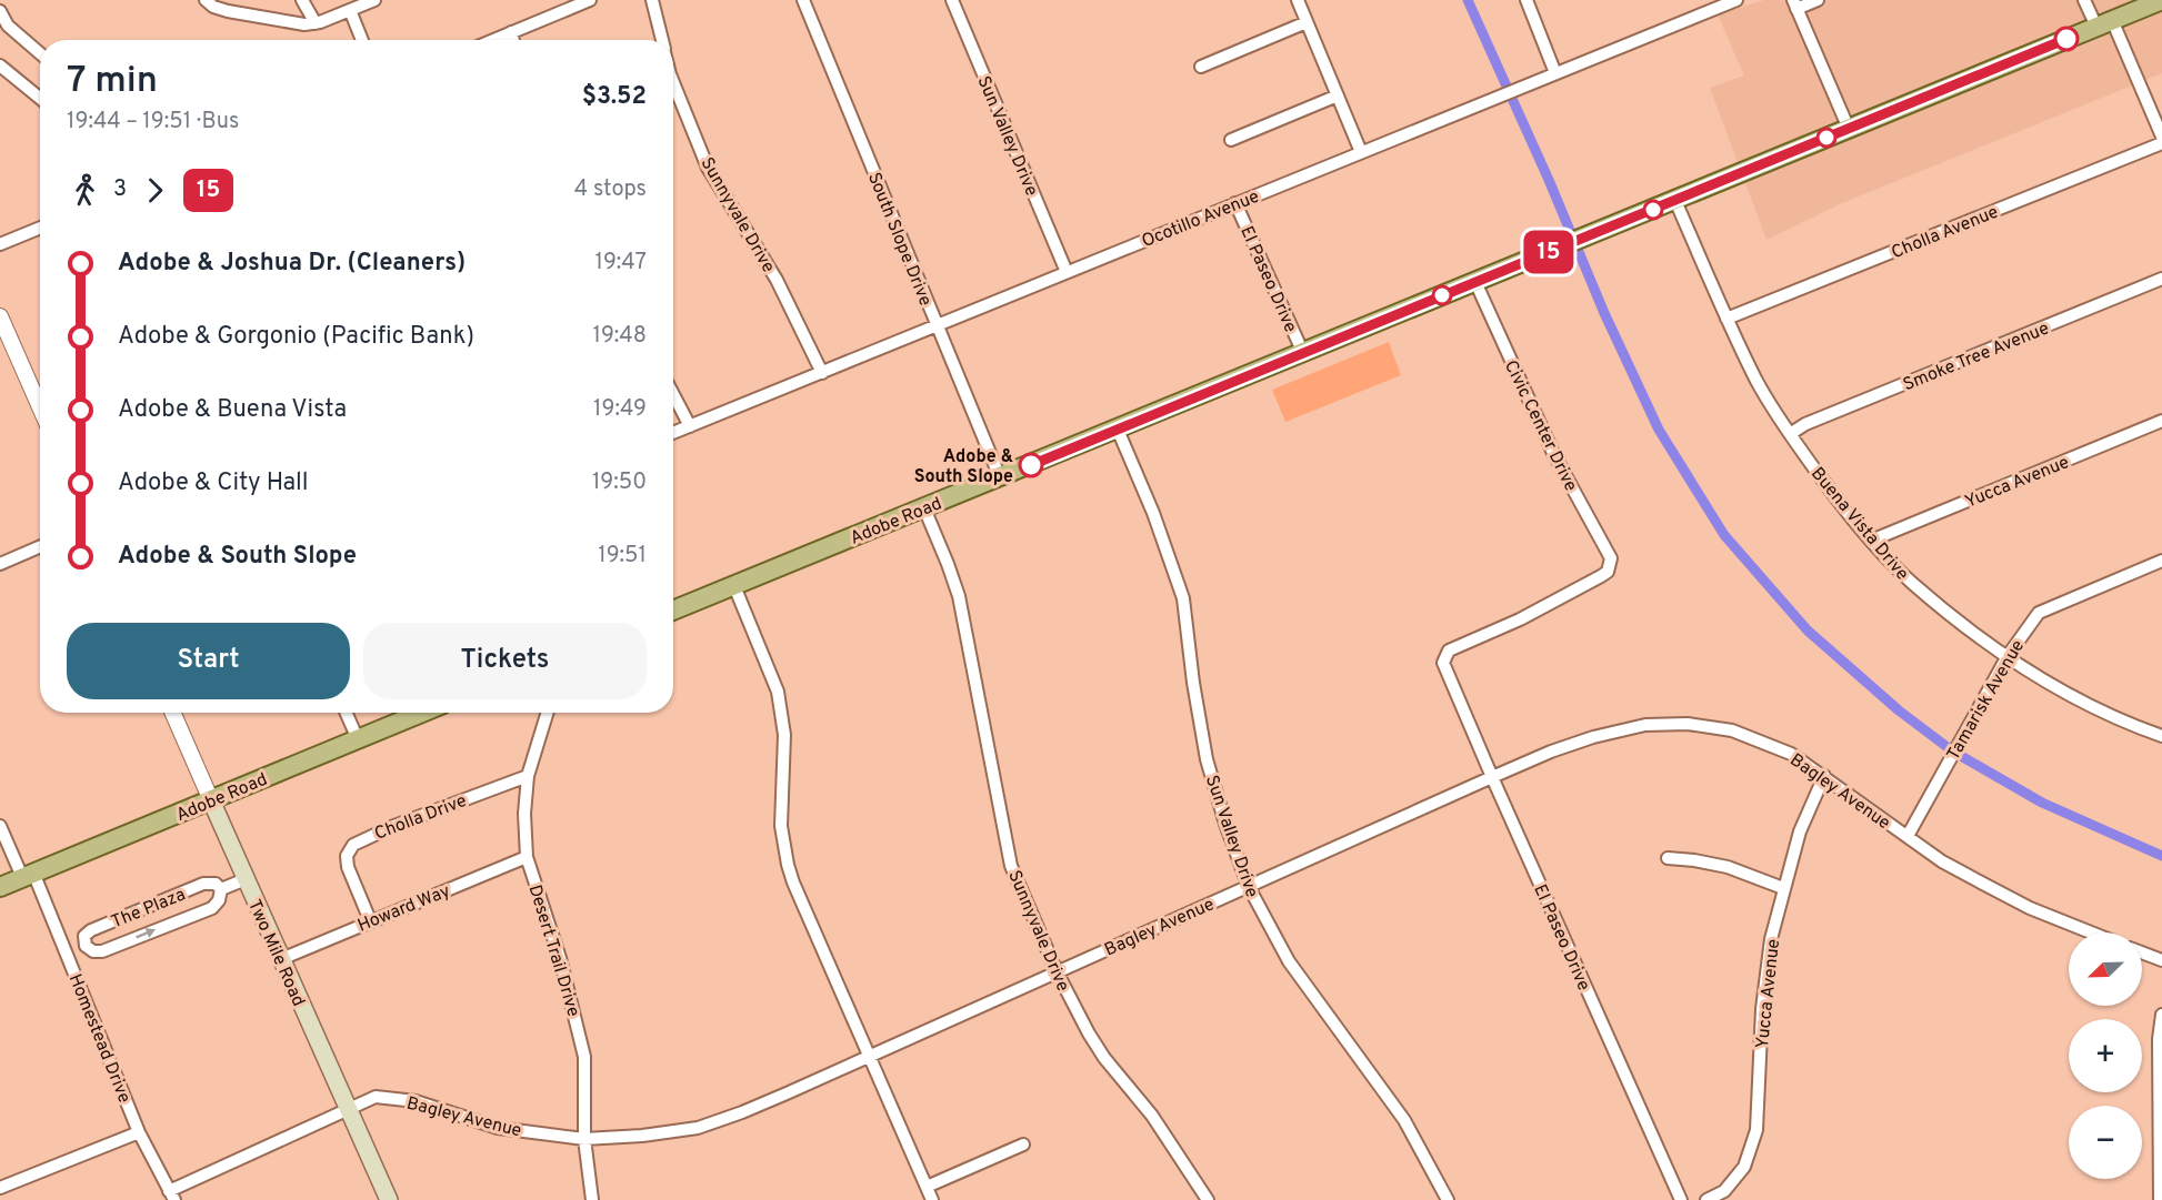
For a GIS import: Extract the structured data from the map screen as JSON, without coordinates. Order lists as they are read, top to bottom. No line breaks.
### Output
{"streets":{"main road":["Adobe Road","Two Mile Road"],"street":["Sun Valley Drive","Sunnyvale Drive","Ocotillo Avenue","Cholla Avenue","South Slope Drive","El Paseo Drive","Smoke Tree Avenue","Civic Center Drive","Yucca Avenue","Buena Vista Drive","Tamarisk Avenue","Bagley Avenue","Cholla Drive","The Plaza","Howard Way","Desert Trail Drive","Homestead Drive"]},"crossings":[["Sun Valley Drive","Ocotillo Avenue"],["Sun Valley Drive","Adobe Road"],["Sun Valley Drive","Bagley Avenue"],["Sunnyvale Drive","Ocotillo Avenue"],["Sunnyvale Drive","Adobe Road"],["Sunnyvale Drive","Bagley Avenue"],["Ocotillo Avenue","South Slope Drive"],["Ocotillo Avenue","El Paseo Drive"],["Cholla Avenue","Buena Vista Drive"],["South Slope Drive","Adobe Road"],["El Paseo Drive","Civic Center Drive"],["El Paseo Drive","Adobe Road"],["El Paseo Drive","Bagley Avenue"],["Smoke Tree Avenue","Buena Vista Drive"],["Civic Center Drive","Adobe Road"],["Yucca Avenue","Buena Vista Drive"],["Yucca Avenue","Bagley Avenue"],["Adobe Road","Buena Vista Drive"],["Adobe Road","Two Mile Road"],["Adobe Road","Homestead Drive"],["Buena Vista Drive","Tamarisk Avenue"],["Tamarisk Avenue","Bagley Avenue"],["Bagley Avenue","Desert Trail Drive"],["Bagley Avenue","Two Mile Road"],["Bagley Avenue","Homestead Drive"],["Cholla Drive","Howard Way"],["Cholla Drive","Desert Trail Drive"],["The Plaza","Two Mile Road"],["The Plaza","Homestead Drive"],["Howard Way","Desert Trail Drive"],["Howard Way","Two Mile Road"]],"places":["Adobe & South Slope"],"lines":["bus line 15"],"north":"bottom left","page":{"on_map":"15","heading":["7 min","19:44 – 19:51 · Bus","$3.52"],"legs":["3","15","4 stops"],"list":[{"name":"Adobe & Joshua Dr. (Cleaners)","value":"19:47"},{"name":"Adobe & Gorgonio (Pacific Bank)","value":"19:48"},{"name":"Adobe & Buena Vista","value":"19:49"},{"name":"Adobe & City Hall","value":"19:50"},{"name":"Adobe & South Slope","value":"19:51"}],"buttons":["Start","Tickets"],"map_buttons":["+","−"]}}
